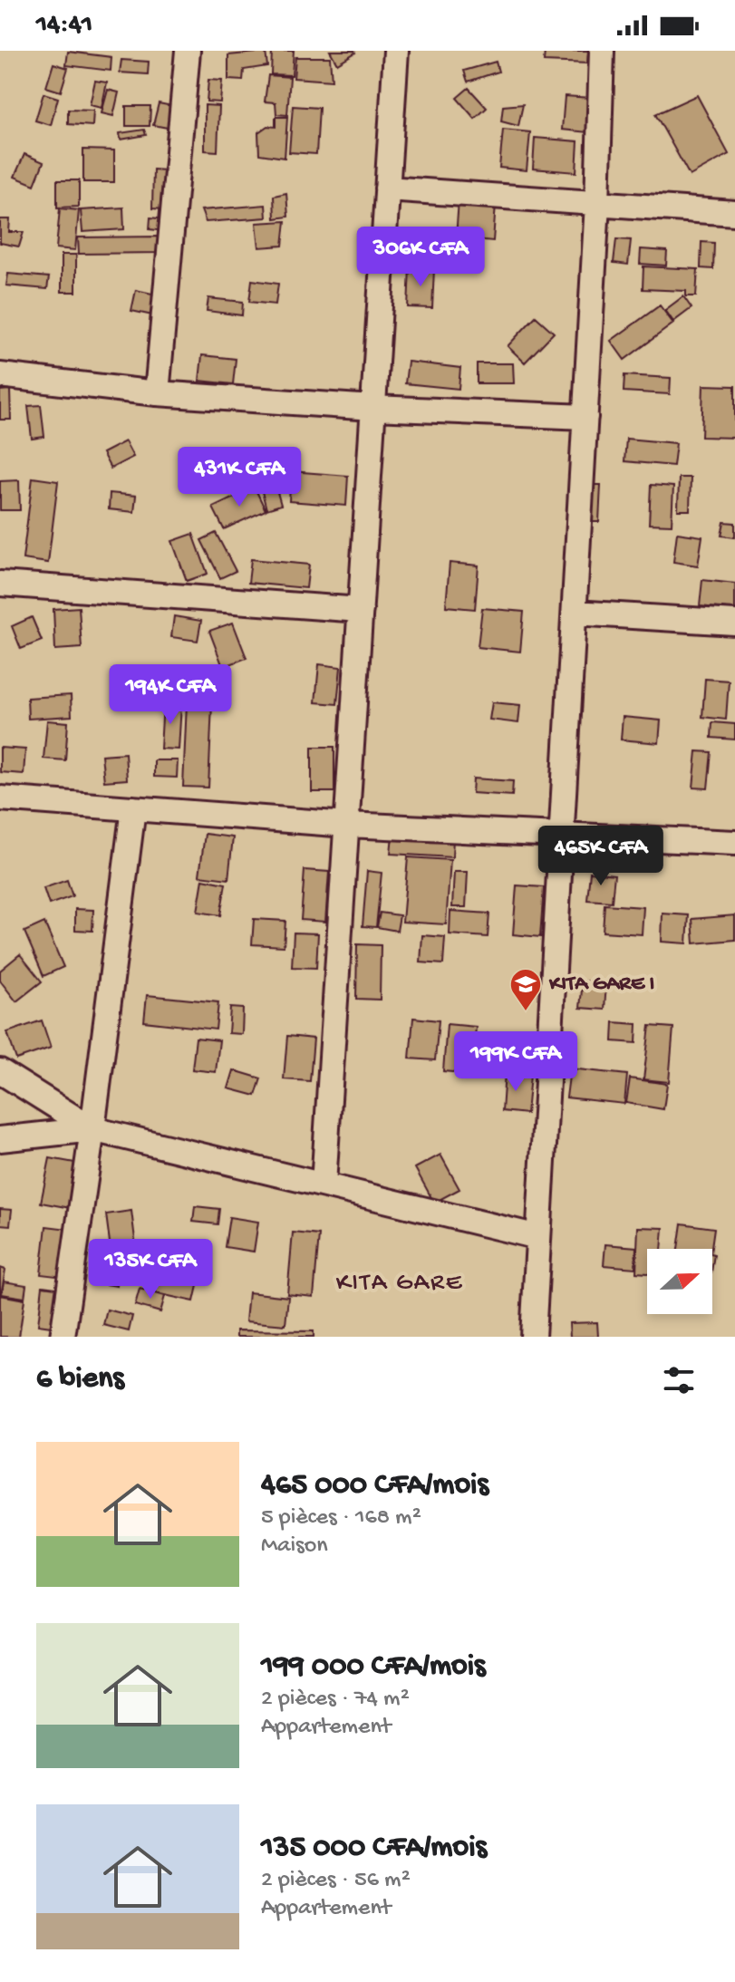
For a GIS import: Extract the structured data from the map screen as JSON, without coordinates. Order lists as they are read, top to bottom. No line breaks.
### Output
{"districts":["KITA GARE"],"places":{"school or university":["KITA GARE I"]},"north":"right","page":{"status":"14:41","price":["306K CFA","431K CFA","194K CFA","465K CFA","199K CFA","135K CFA"],"heading":"6 biens","list":[{"name":"465 000 CFA/mois","note":"5 pièces · 168 m² · Maison"},{"name":"199 000 CFA/mois","note":"2 pièces · 74 m² · Appartement"},{"name":"135 000 CFA/mois","note":"2 pièces · 56 m² · Appartement"}]}}
